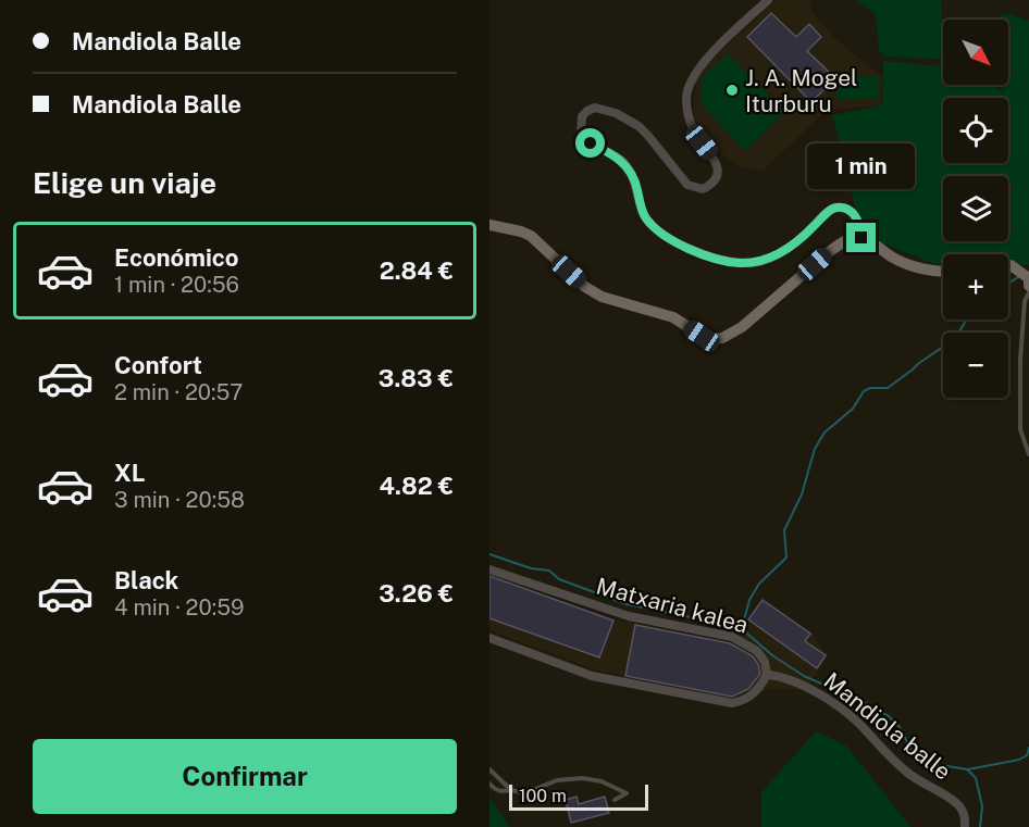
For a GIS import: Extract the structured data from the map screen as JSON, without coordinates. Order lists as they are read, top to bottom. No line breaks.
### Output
{"streets":{"street":["Matxaria kalea","Mandiola balle"]},"crossings":[["Matxaria kalea","Mandiola balle"]],"places":["J. A. Mogel Iturburu"],"scale_bar":"100 m","north":"bottom right","page":{"banner":["Mandiola Balle","Mandiola Balle"],"map_buttons":["+","−"],"heading":"Elige un viaje","bubble":"1 min","list":[{"name":"Económico","note":"1 min · 20:56","value":"2.84 €"},{"name":"Confort","note":"2 min · 20:57","value":"3.83 €"},{"name":"XL","note":"3 min · 20:58","value":"4.82 €"},{"name":"Black","note":"4 min · 20:59","value":"3.26 €"}],"buttons":"Confirmar","scale":"100 m"}}
